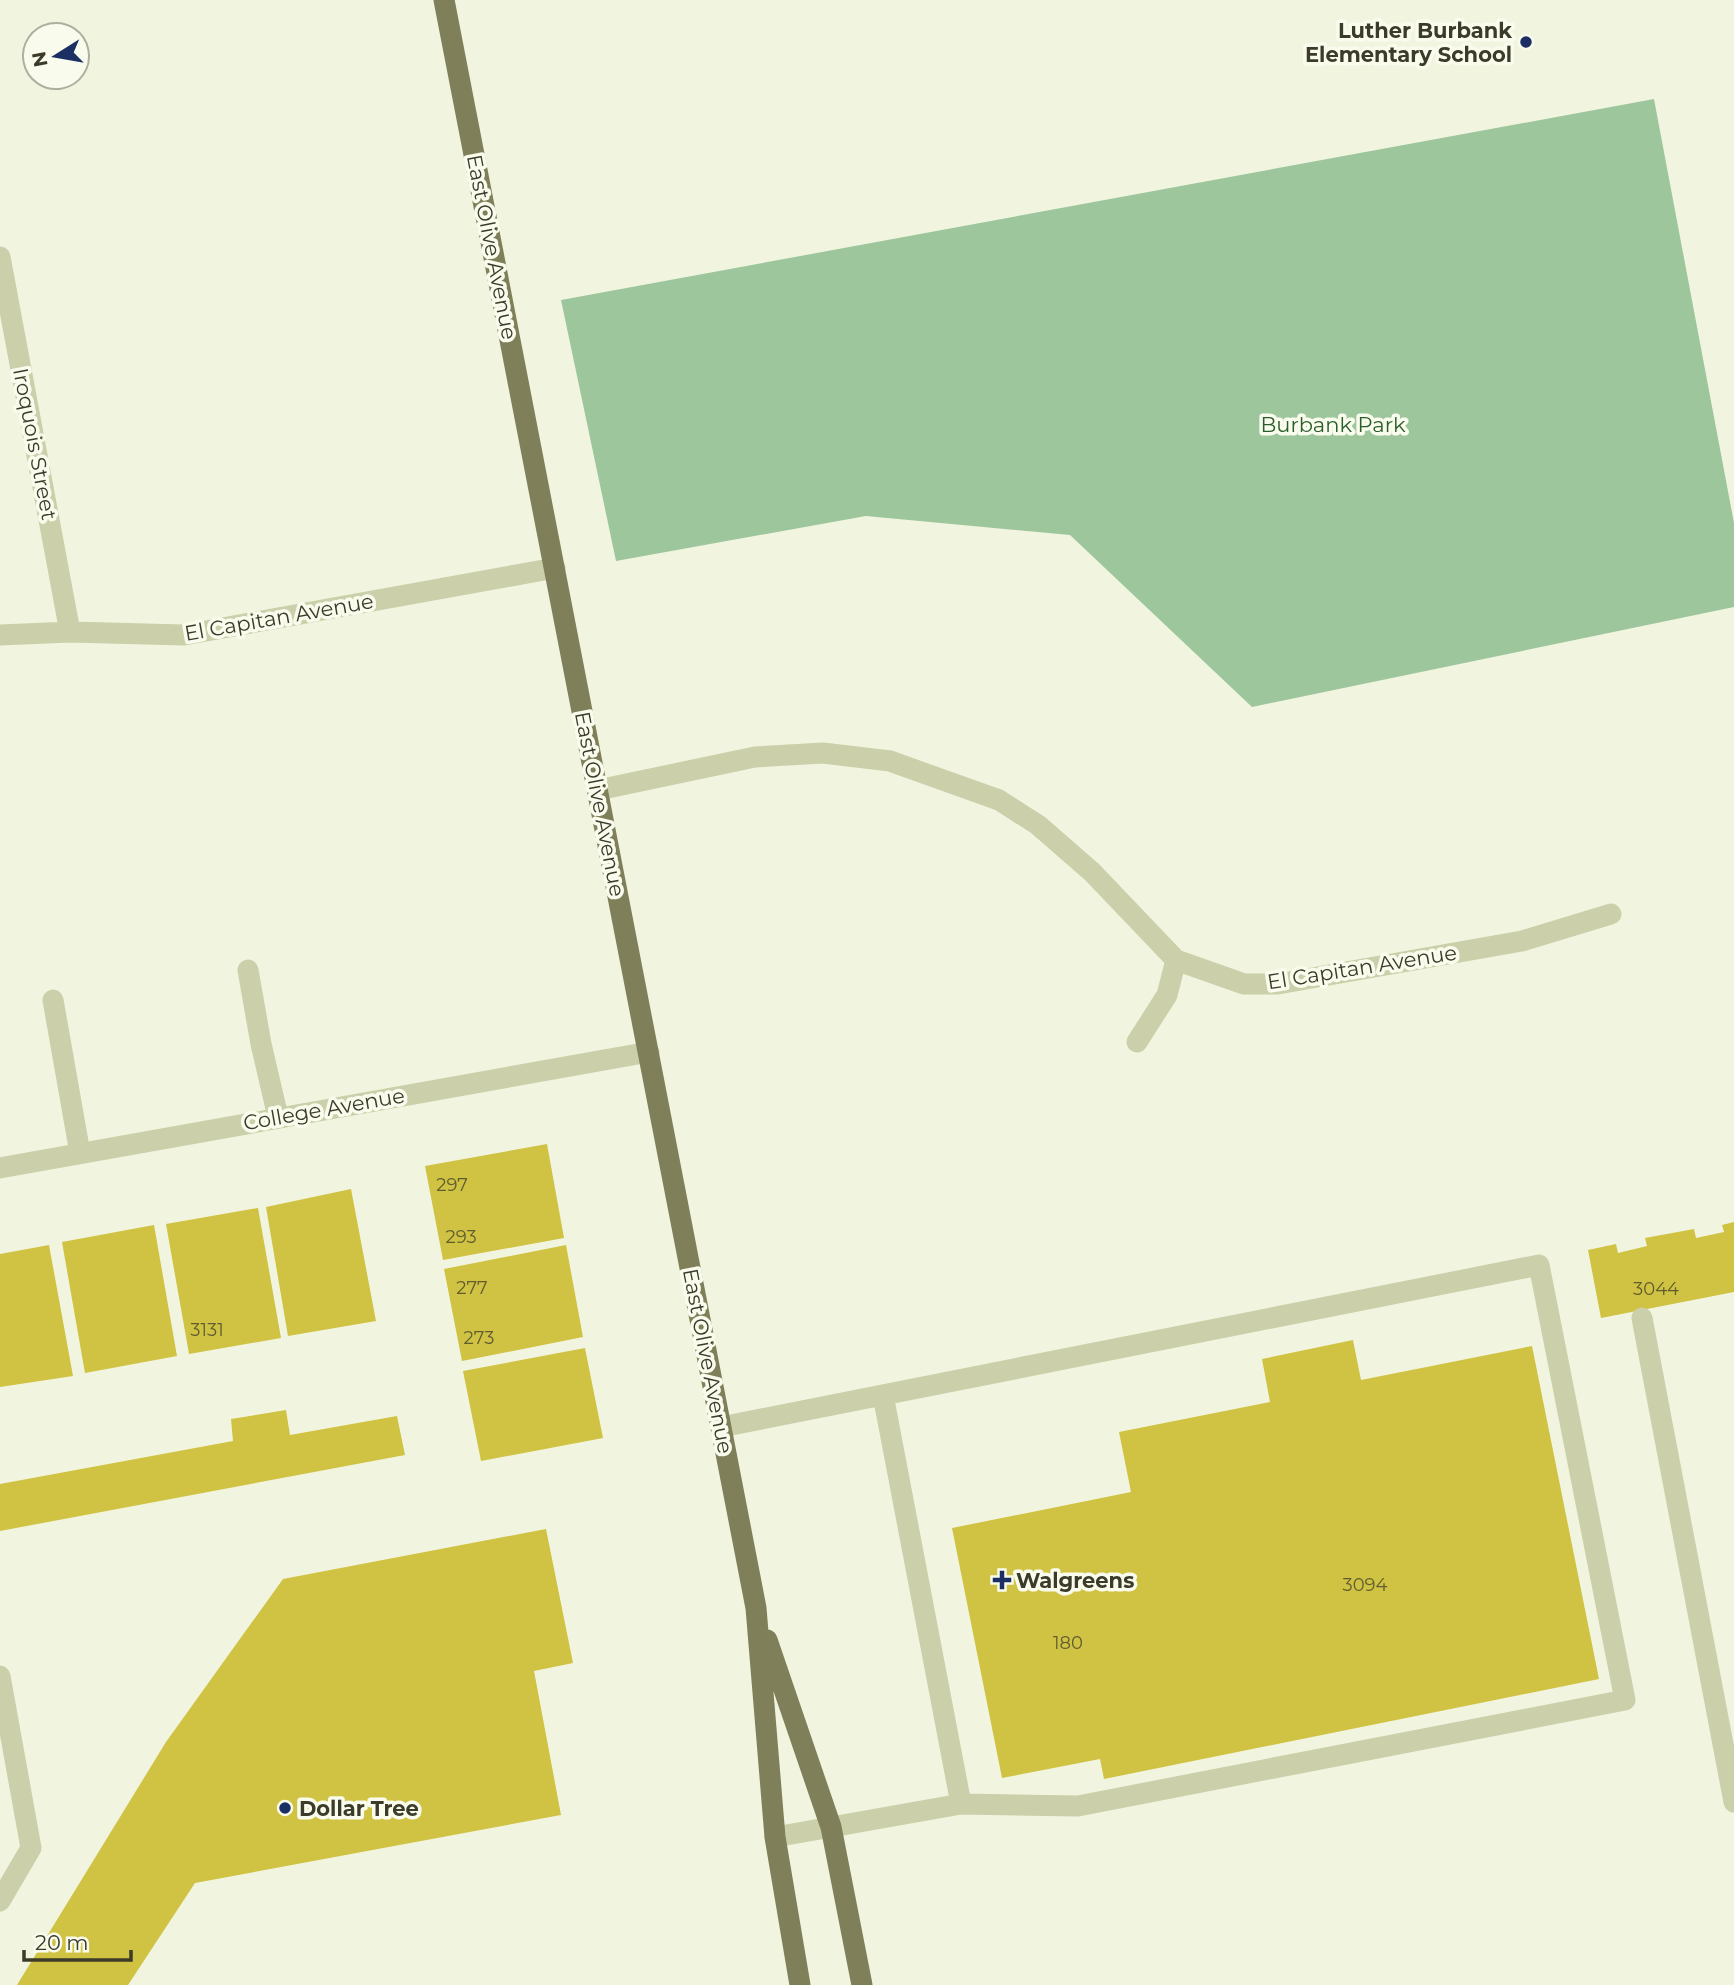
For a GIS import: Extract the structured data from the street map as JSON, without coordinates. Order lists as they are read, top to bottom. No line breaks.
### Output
{"streets":{"main road":["East Olive Avenue"],"street":["Iroquois Street","El Capitan Avenue","College Avenue"]},"crossings":[["East Olive Avenue","El Capitan Avenue"],["East Olive Avenue","College Avenue"],["Iroquois Street","El Capitan Avenue"]],"parks":["Burbank Park"],"places":{"other":["Luther Burbank Elementary School","Dollar Tree"],"health":["Walgreens"]},"house_numbers":["297","293","277","3044","3131","273","3094","180"],"scale_bar":"20 m","north":"left"}
